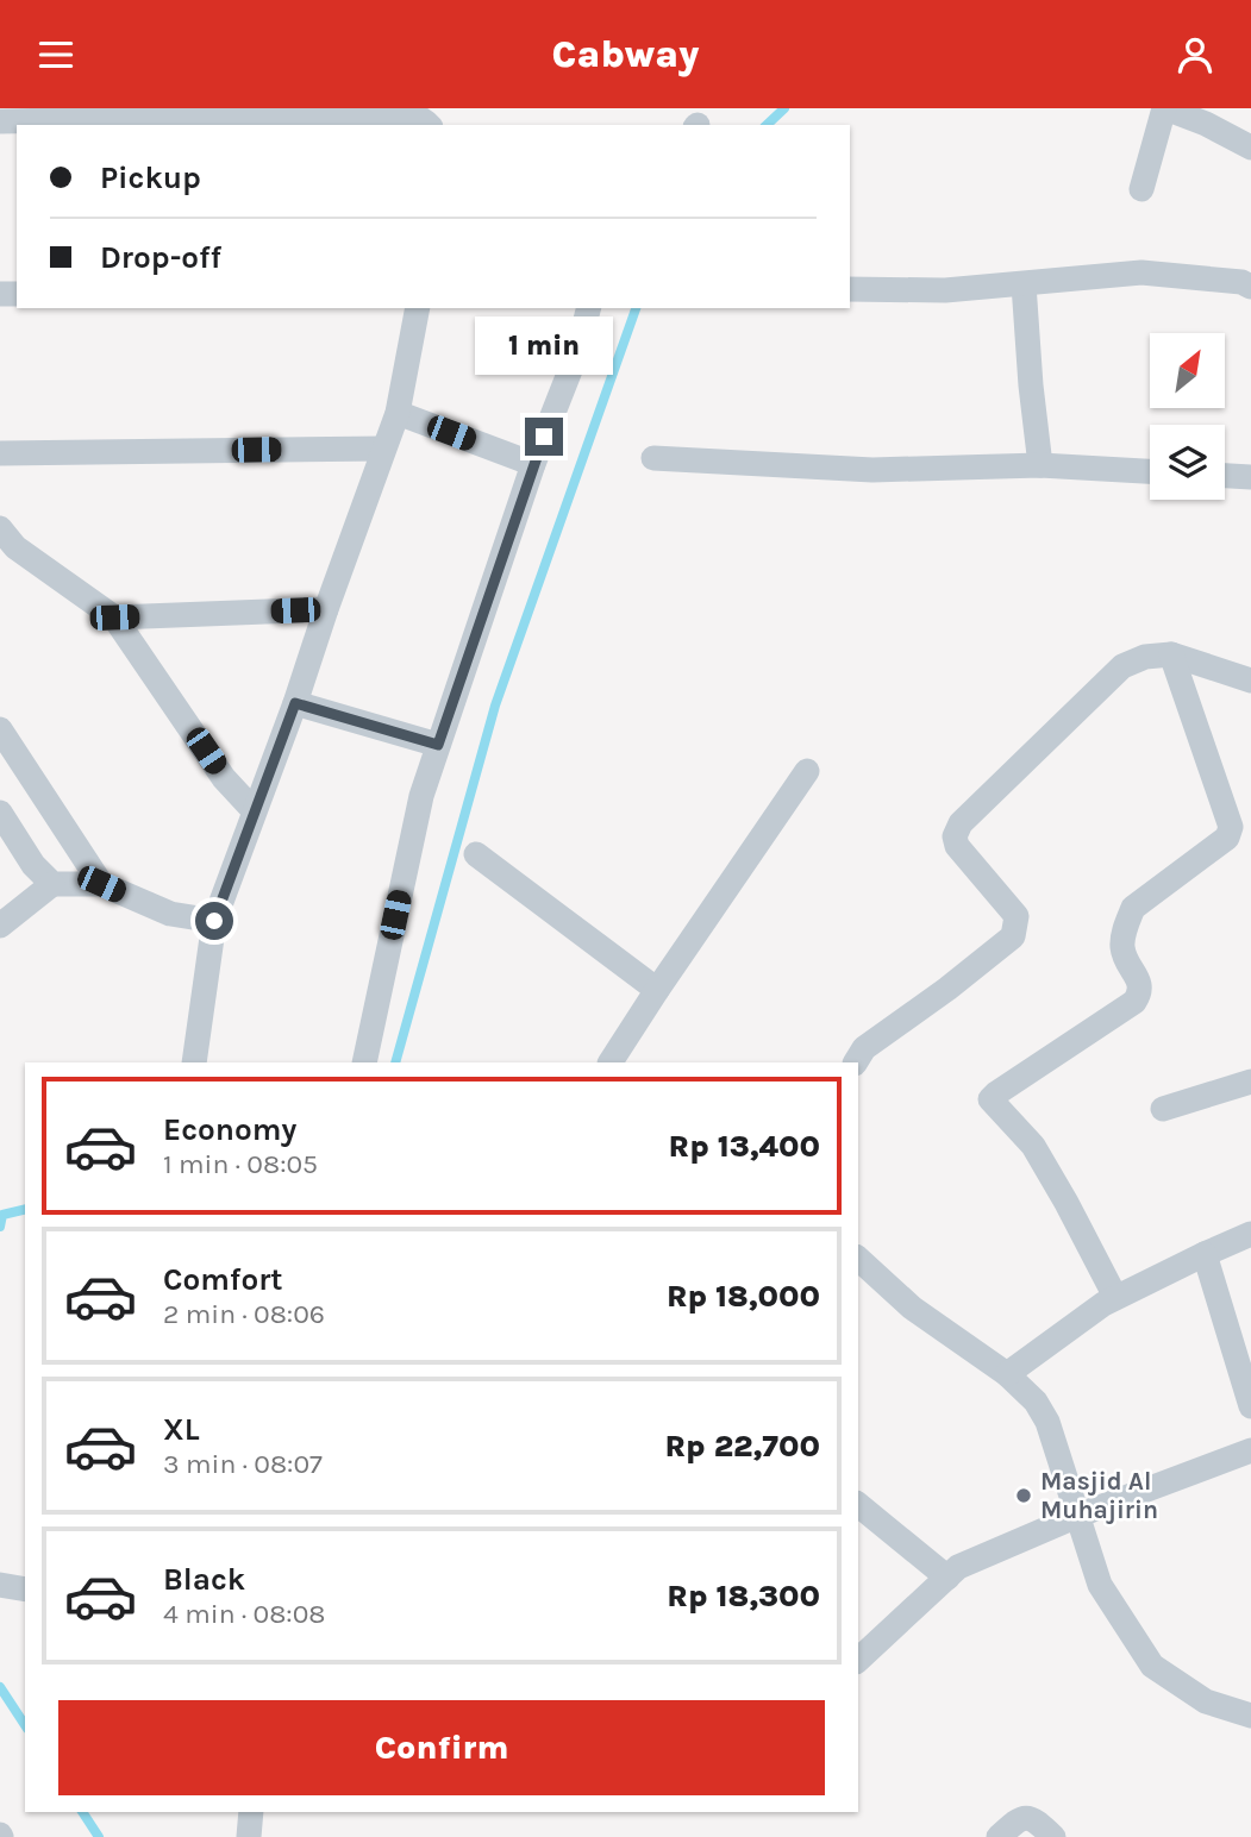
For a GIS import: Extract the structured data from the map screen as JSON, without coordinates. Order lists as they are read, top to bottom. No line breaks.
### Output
{"places":["Masjid Al Muhajirin"],"north":"top right","page":{"header":"Cabway","banner":["Pickup","Drop-off"],"bubble":"1 min","list":[{"name":"Economy","note":"1 min · 08:05","value":"Rp 13,400"},{"name":"Comfort","note":"2 min · 08:06","value":"Rp 18,000"},{"name":"XL","note":"3 min · 08:07","value":"Rp 22,700"},{"name":"Black","note":"4 min · 08:08","value":"Rp 18,300"}],"buttons":"Confirm"}}
